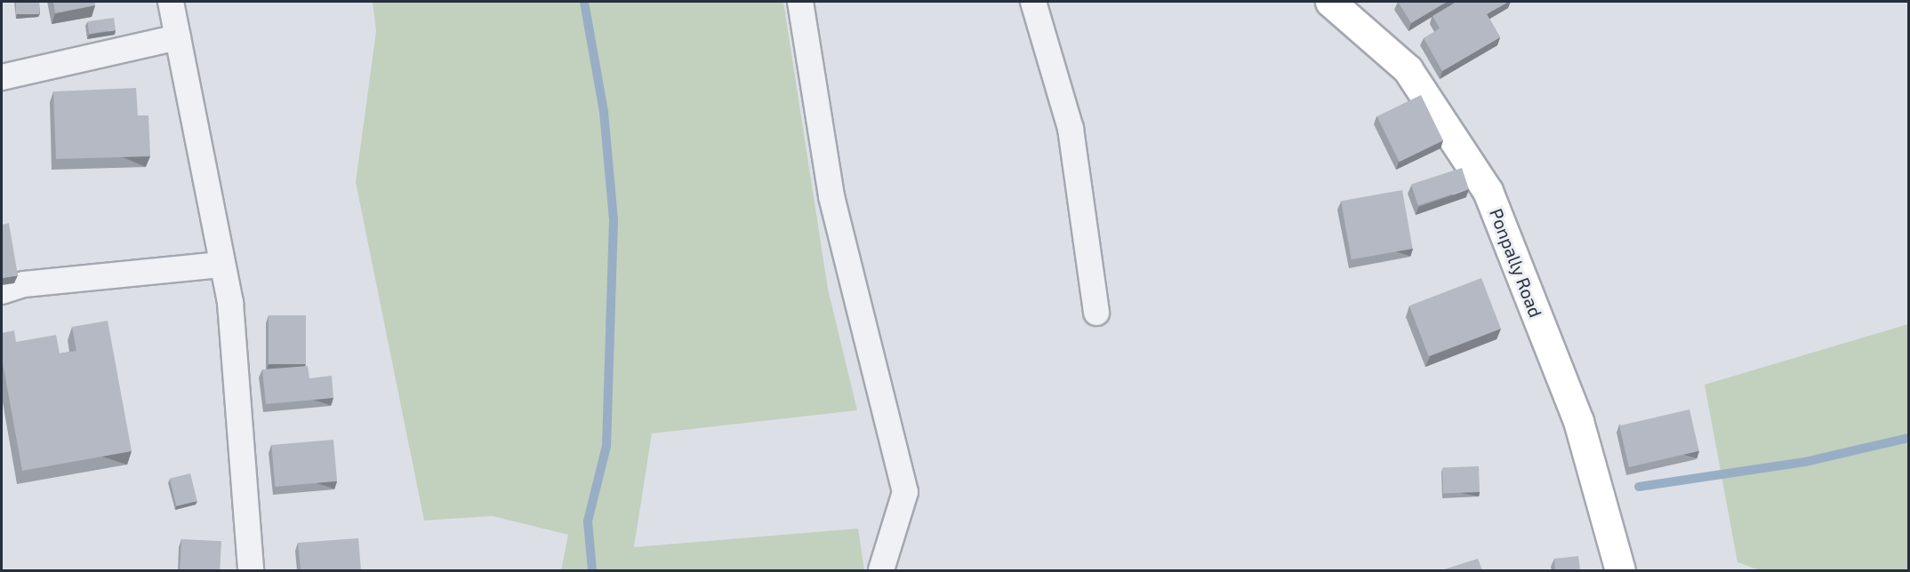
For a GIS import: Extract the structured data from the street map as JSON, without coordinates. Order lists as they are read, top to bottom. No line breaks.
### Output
{"streets":{"main road":["Ponpally Road"]}}
